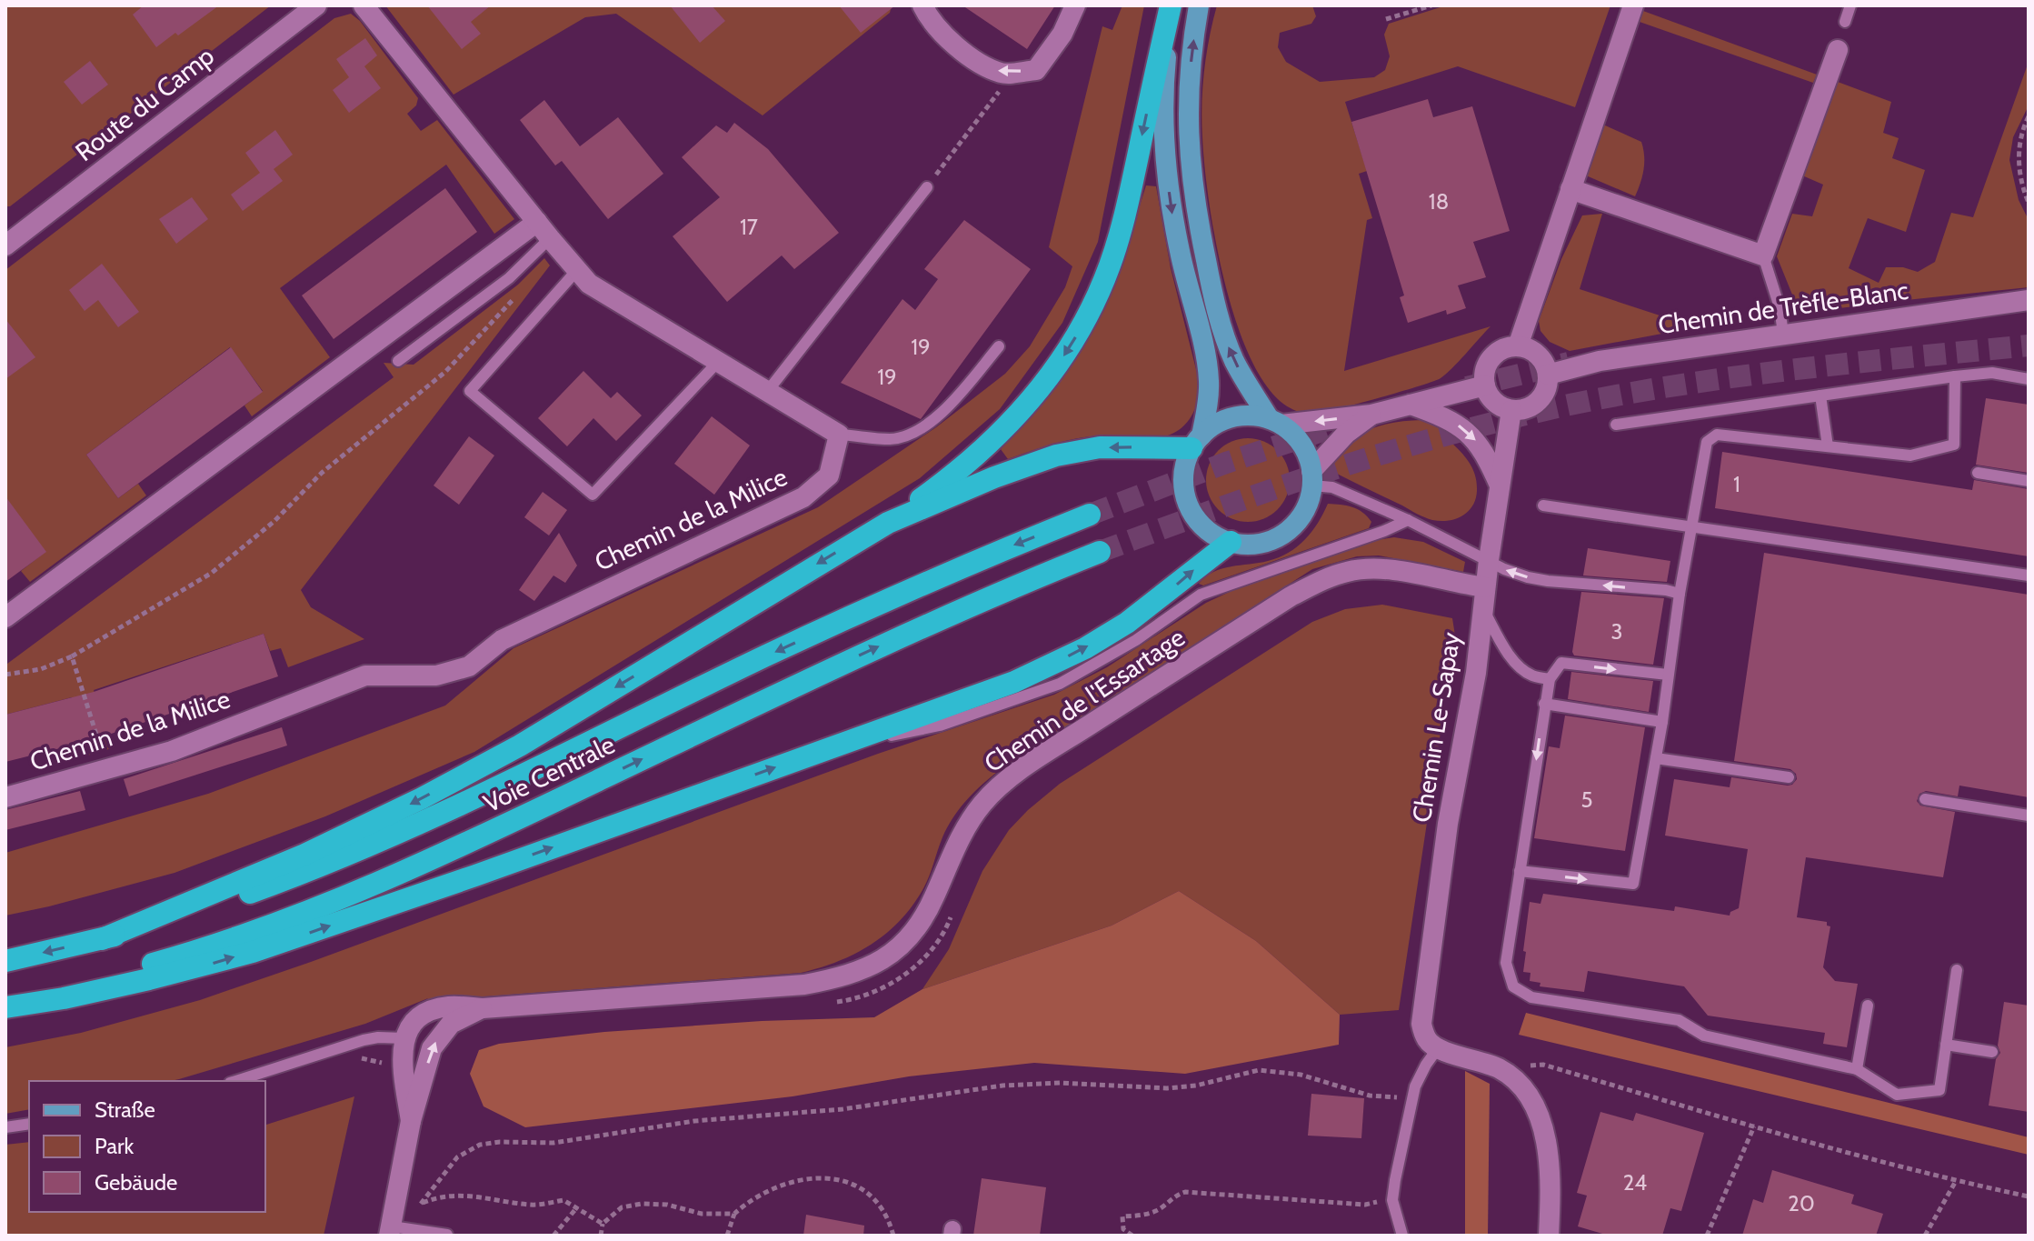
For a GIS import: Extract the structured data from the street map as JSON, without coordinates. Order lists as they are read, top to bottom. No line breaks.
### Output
{"streets":{"highway":["Voie Centrale"],"street":["Route du Camp","Chemin de Trèfle-Blanc","Chemin de la Milice","Chemin de l'Essartage","Chemin Le-Sapay"]},"crossings":[["Chemin de Trèfle-Blanc","Chemin Le-Sapay"],["Chemin de l'Essartage","Chemin Le-Sapay"]],"house_numbers":["18","17","19","19","1","3","5","24","20"],"legend":["Straße","Park","Gebäude"]}
